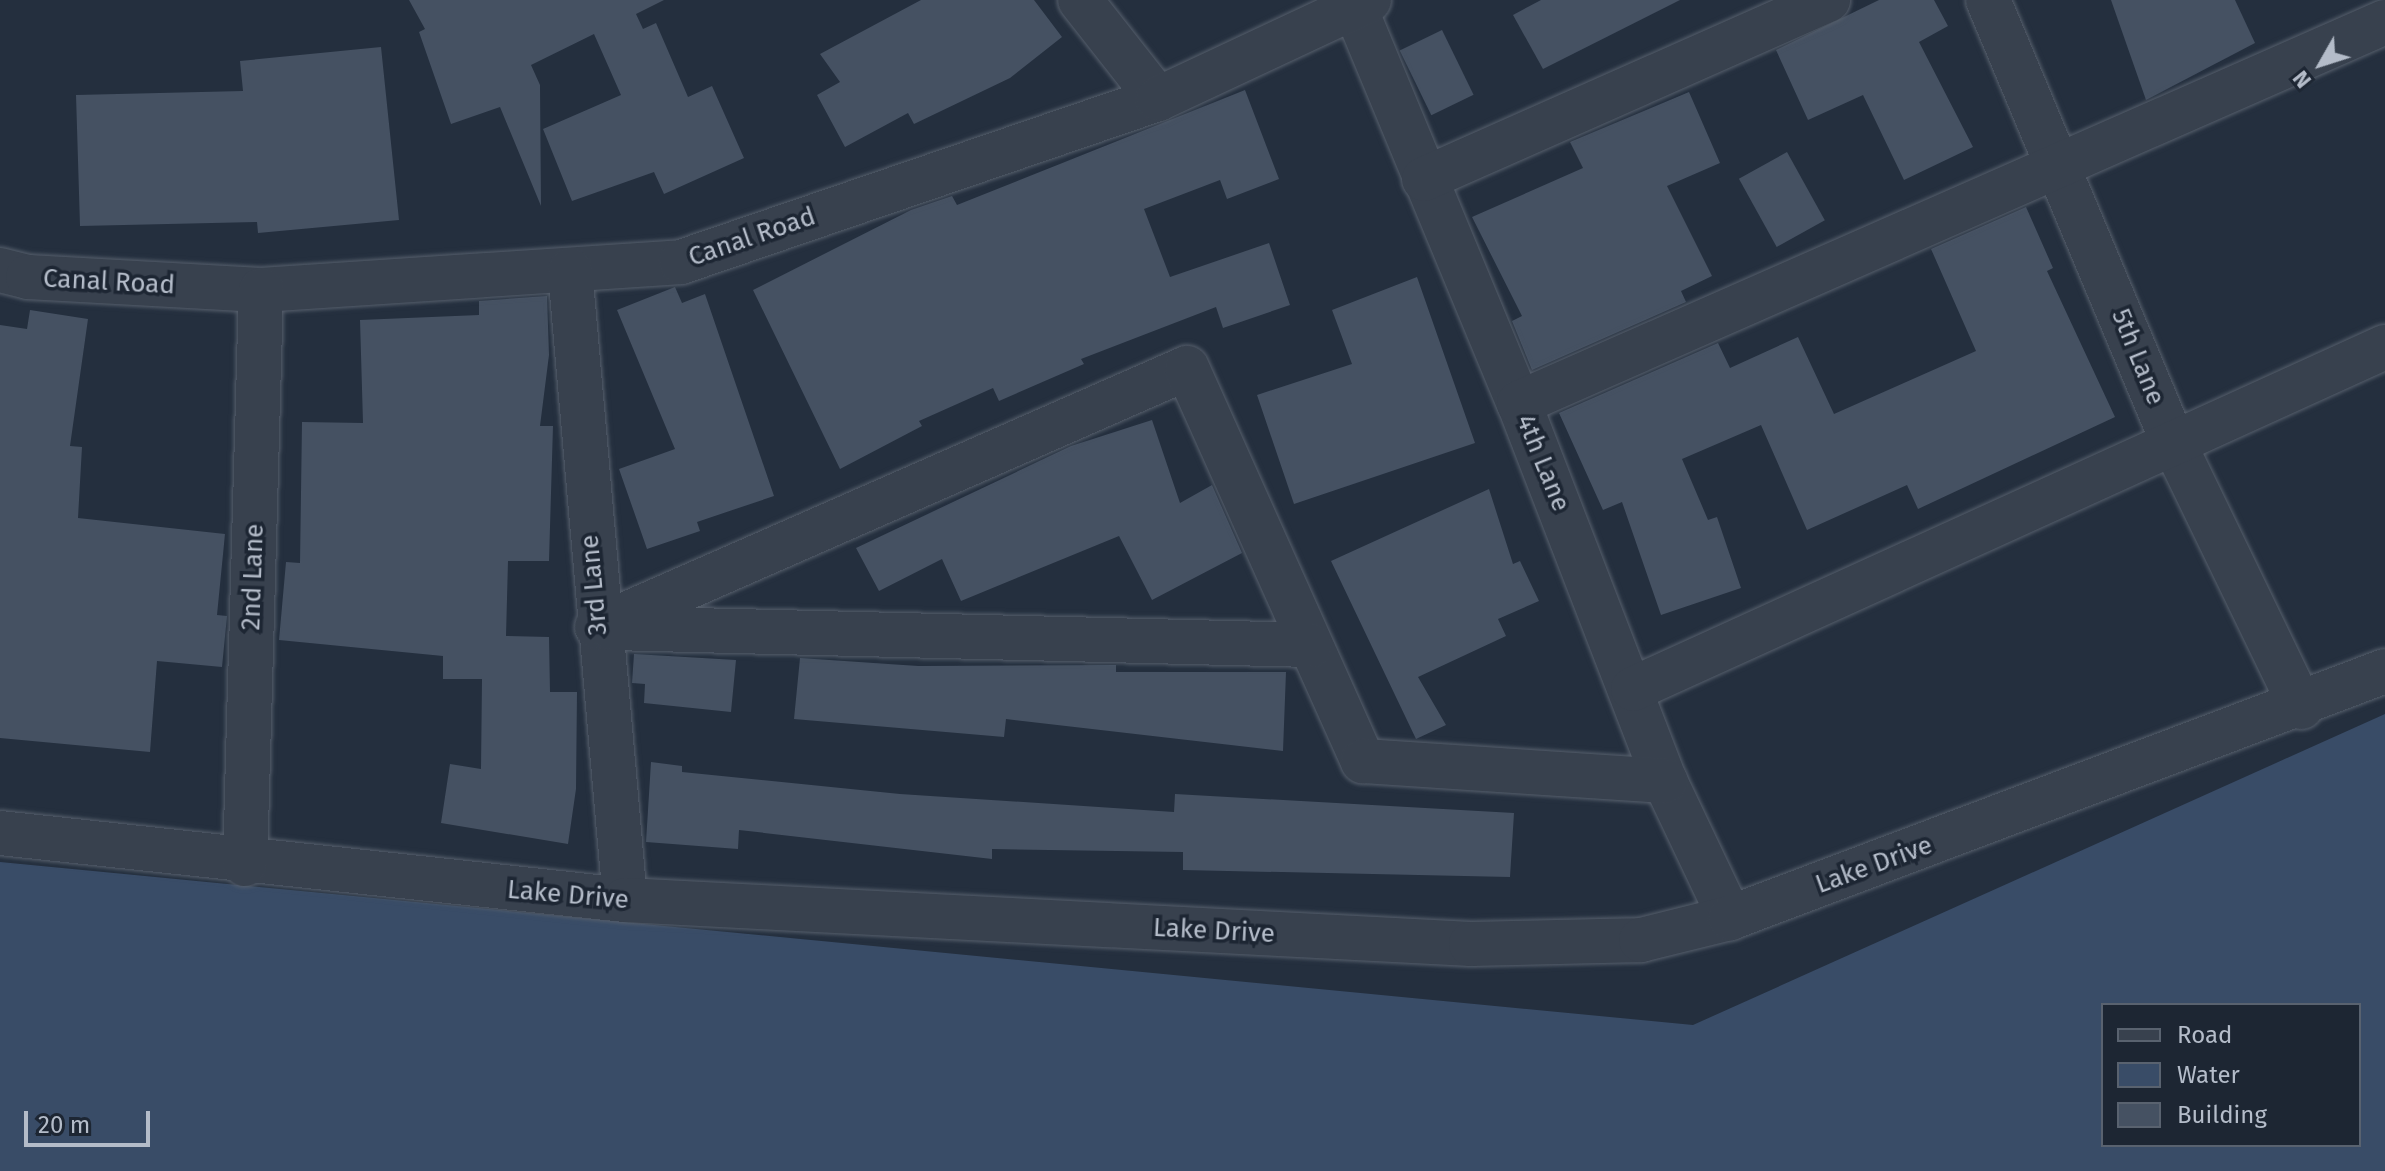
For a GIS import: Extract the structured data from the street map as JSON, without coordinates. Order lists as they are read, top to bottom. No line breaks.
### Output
{"streets":{"street":["Canal Road","5th Lane","4th Lane","2nd Lane","3rd Lane","Lake Drive"]},"crossings":[["Canal Road","4th Lane"],["Canal Road","2nd Lane"],["Canal Road","3rd Lane"],["5th Lane","Lake Drive"],["4th Lane","Lake Drive"],["2nd Lane","Lake Drive"],["3rd Lane","Lake Drive"]],"legend":["Road","Water","Building"],"scale_bar":"20 m","north":"bottom left"}
